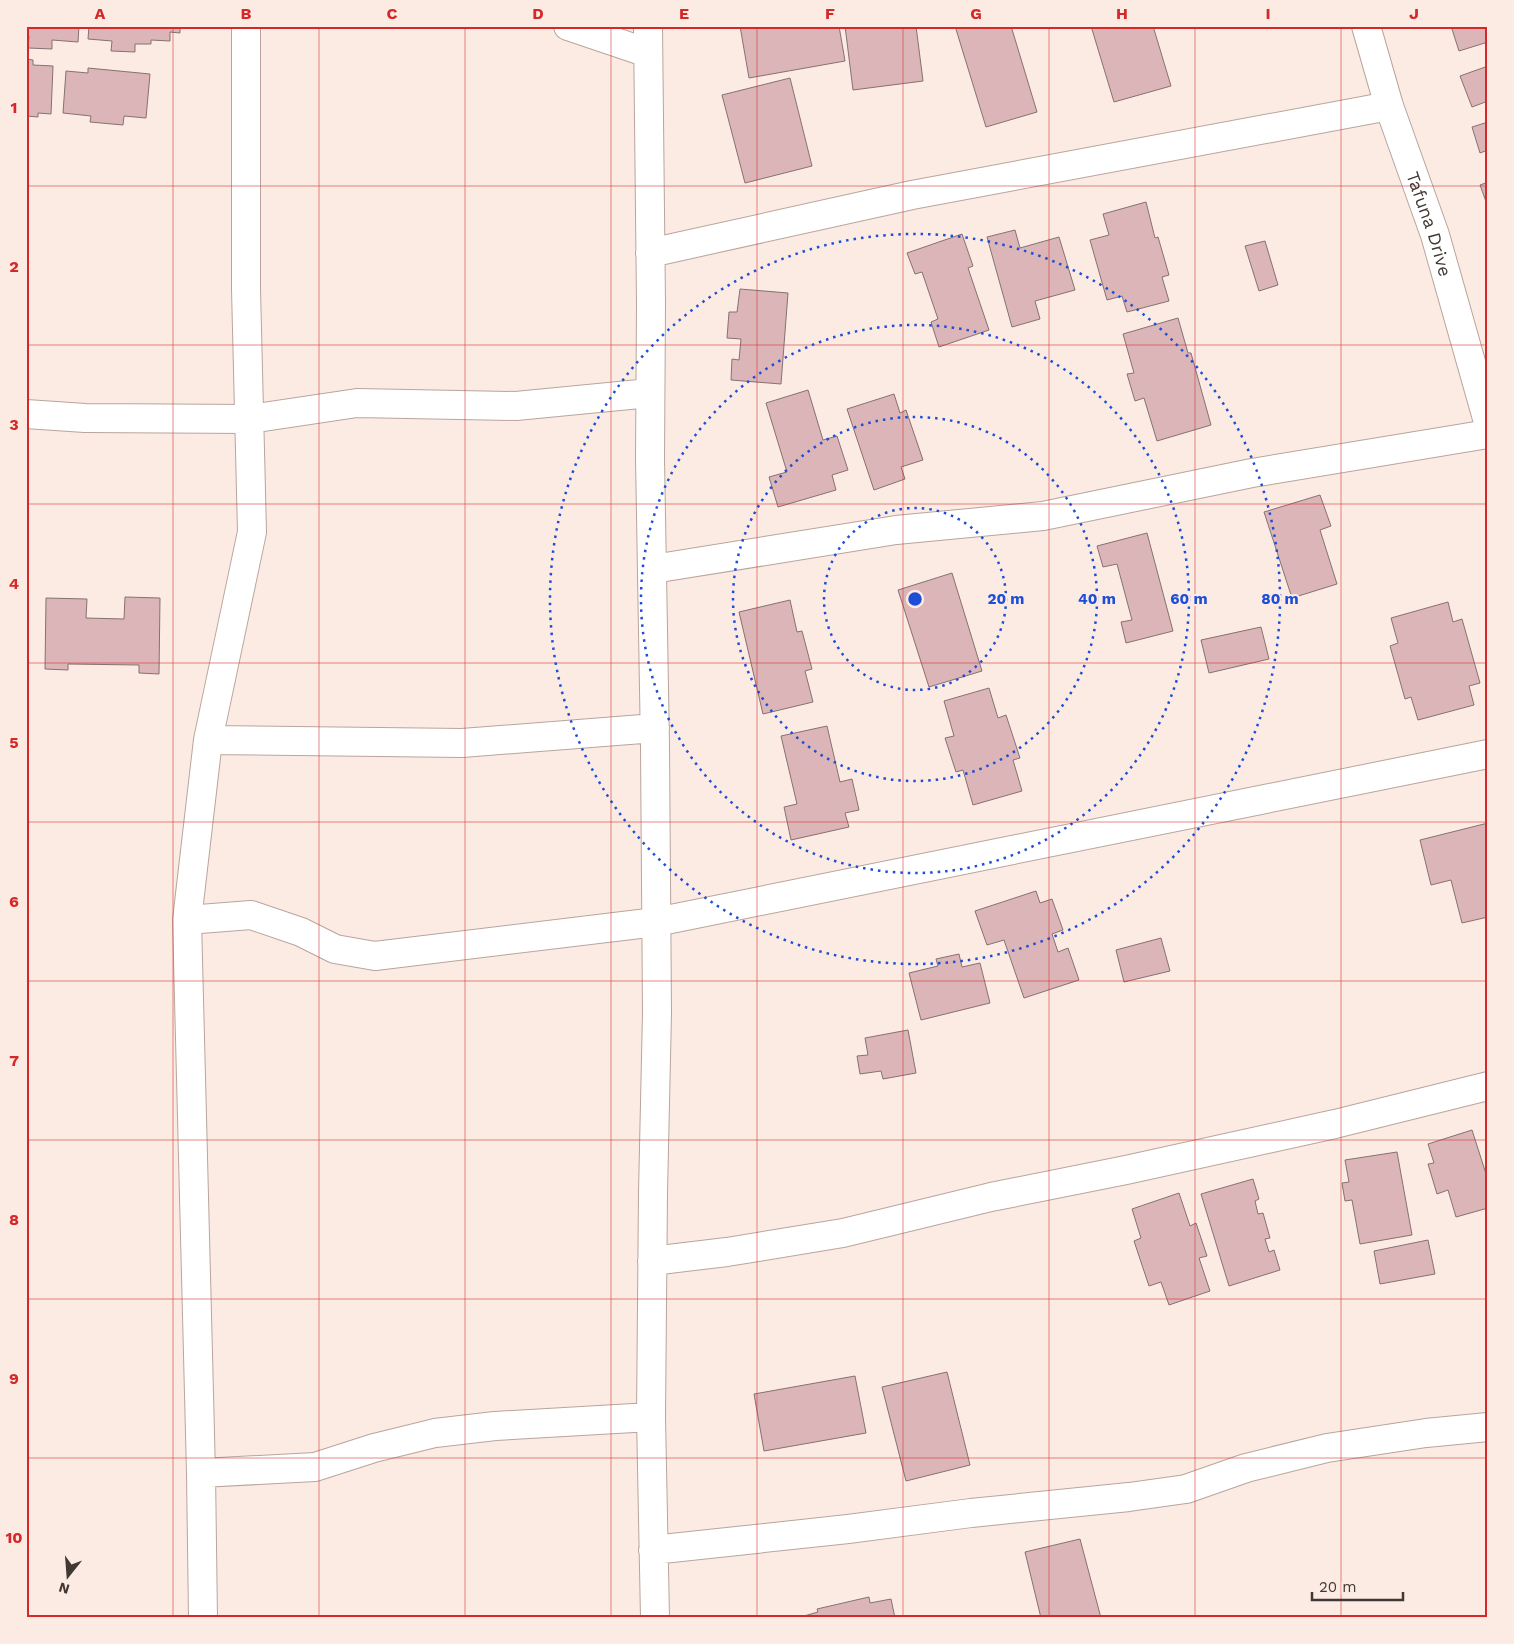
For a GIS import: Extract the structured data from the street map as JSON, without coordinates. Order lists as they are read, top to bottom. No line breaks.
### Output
{"streets":{"street":["Tafuna Drive"]},"scale_bar":"20 m","north":"bottom","grid":{"columns":["A","B","C","D","E","F","G","H","I","J"],"rows":["1","2","3","4","5","6","7","8","9","10"]},"rings":["20 m","40 m","60 m","80 m"]}
